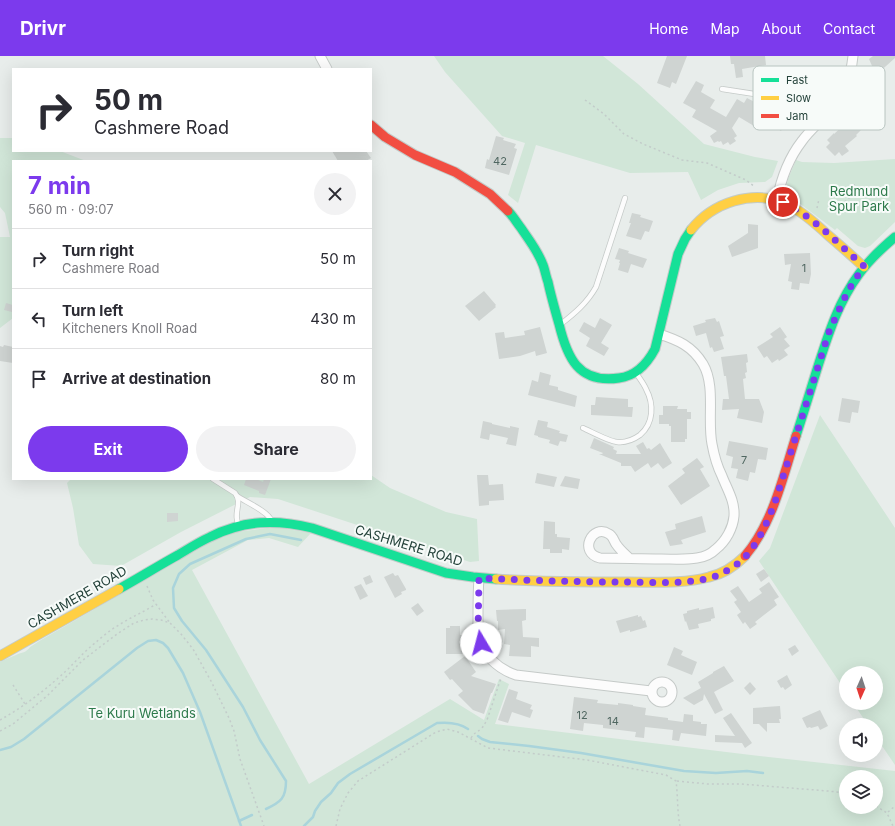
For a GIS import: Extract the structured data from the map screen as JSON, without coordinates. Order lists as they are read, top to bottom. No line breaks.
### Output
{"streets":{"street":["CASHMERE ROAD"]},"parks":["Redmund Spur Park","Te Kuru Wetlands"],"house_numbers":["42","1","7","12","14"],"legend":["Fast","Slow","Jam"],"north":"bottom","page":{"header":"Drivr","nav":["Home","Map","About","Contact"],"turn":["50 m","Cashmere Road"],"heading":["7 min","560 m · 09:07"],"list":[{"name":"Turn right","note":"Cashmere Road","value":"50 m"},{"name":"Turn left","note":"Kitcheners Knoll Road","value":"430 m"},{"name":"Arrive at destination","value":"80 m"}],"buttons":["Exit","Share"]}}
